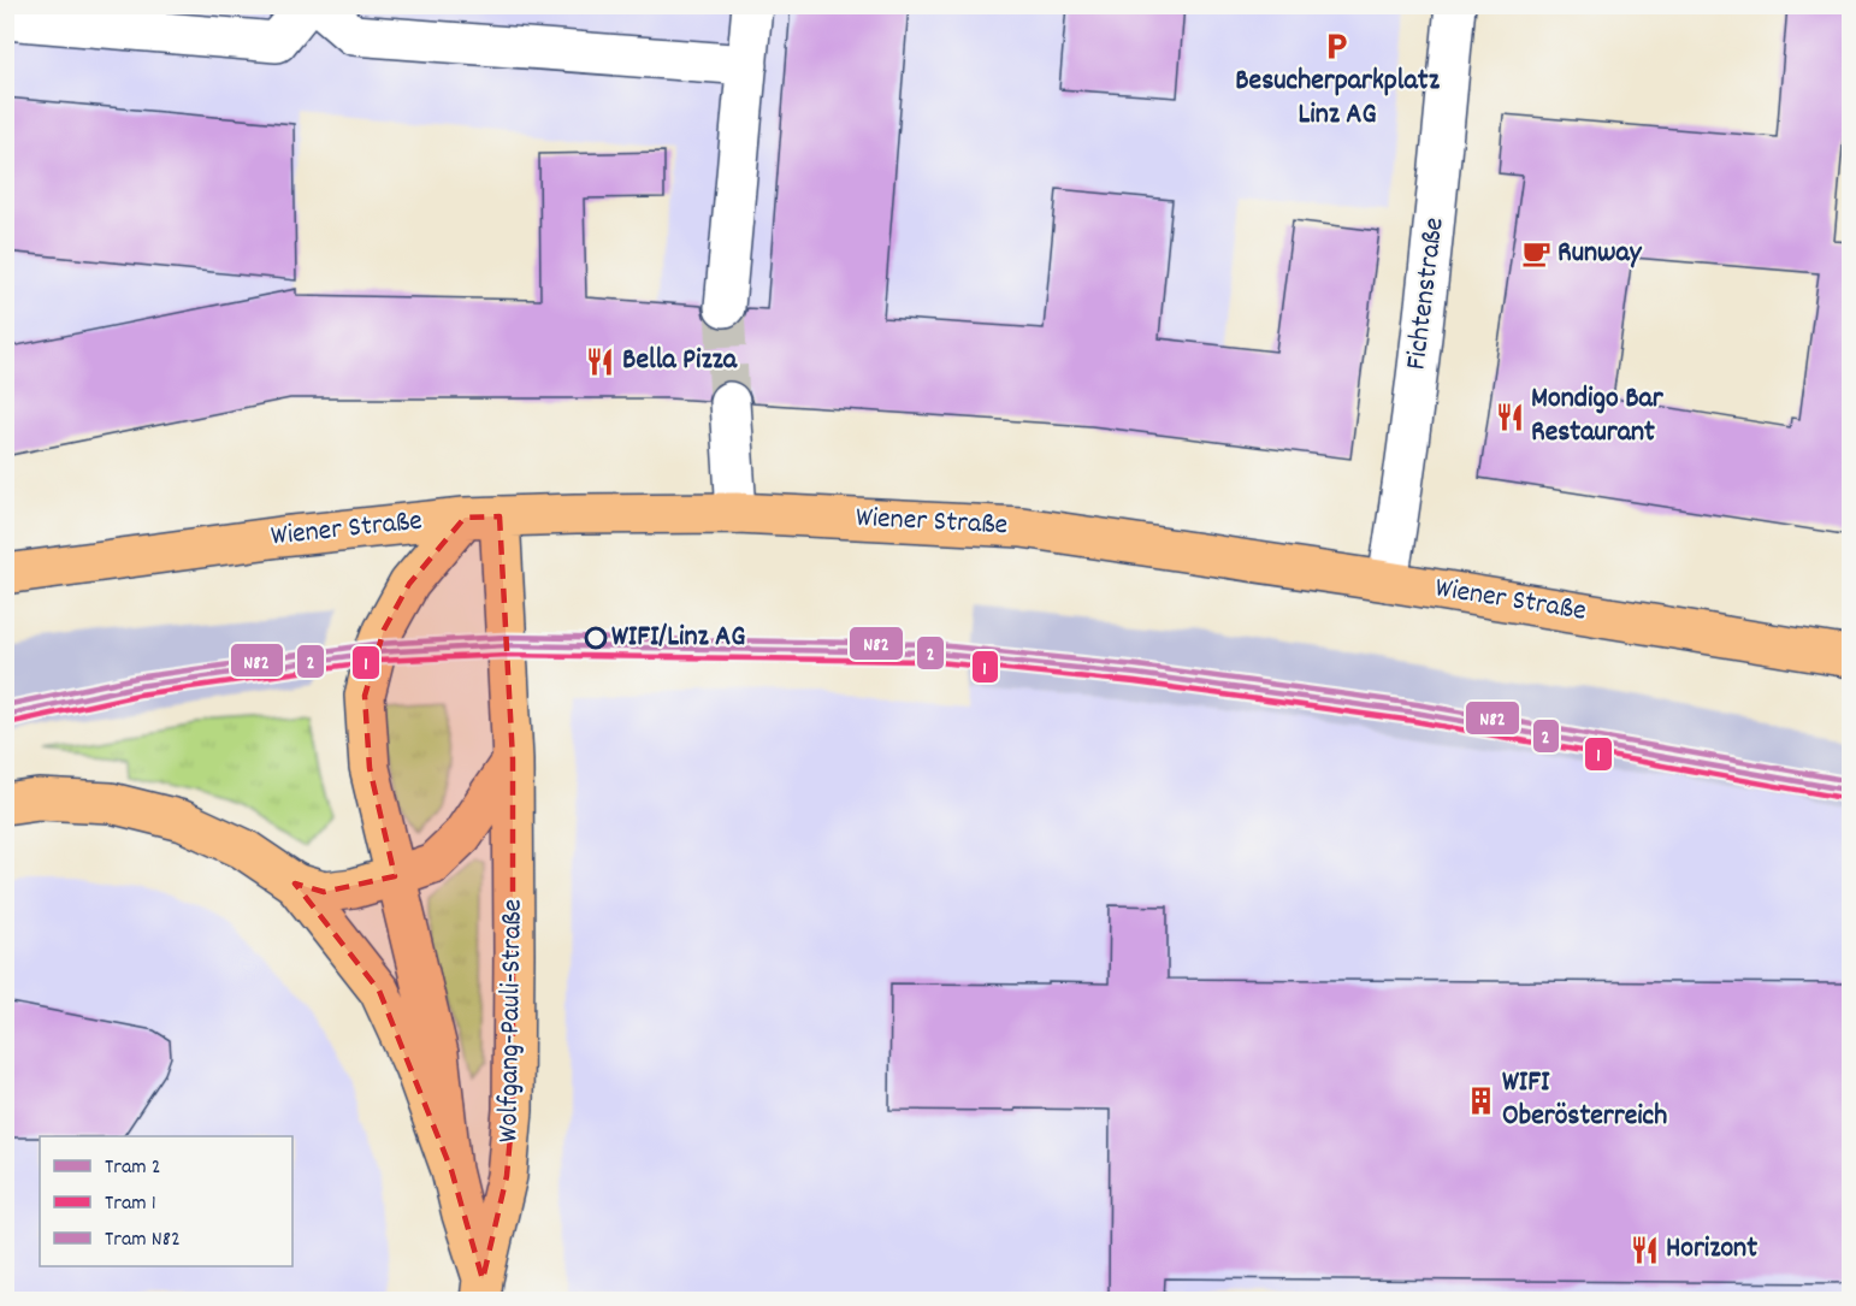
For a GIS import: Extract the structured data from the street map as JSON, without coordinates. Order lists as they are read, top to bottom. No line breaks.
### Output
{"streets":{"main road":["Wiener Straße","Wolfgang-Pauli-Straße"],"street":["Fichtenstraße"]},"crossings":[["Fichtenstraße","Wiener Straße"],["Wiener Straße","Wolfgang-Pauli-Straße"]],"places":{"parking":["Besucherparkplatz Linz AG"],"cafe":["Runway"],"restaurant":["Bella Pizza","Mondigo Bar Restaurant","Horizont"],"other":["WIFI/Linz AG"],"building":["WIFI Oberösterreich"]},"lines":["tram line N82","tram line 2","tram line 1"],"legend":["Tram 2","Tram 1","Tram N82"]}
